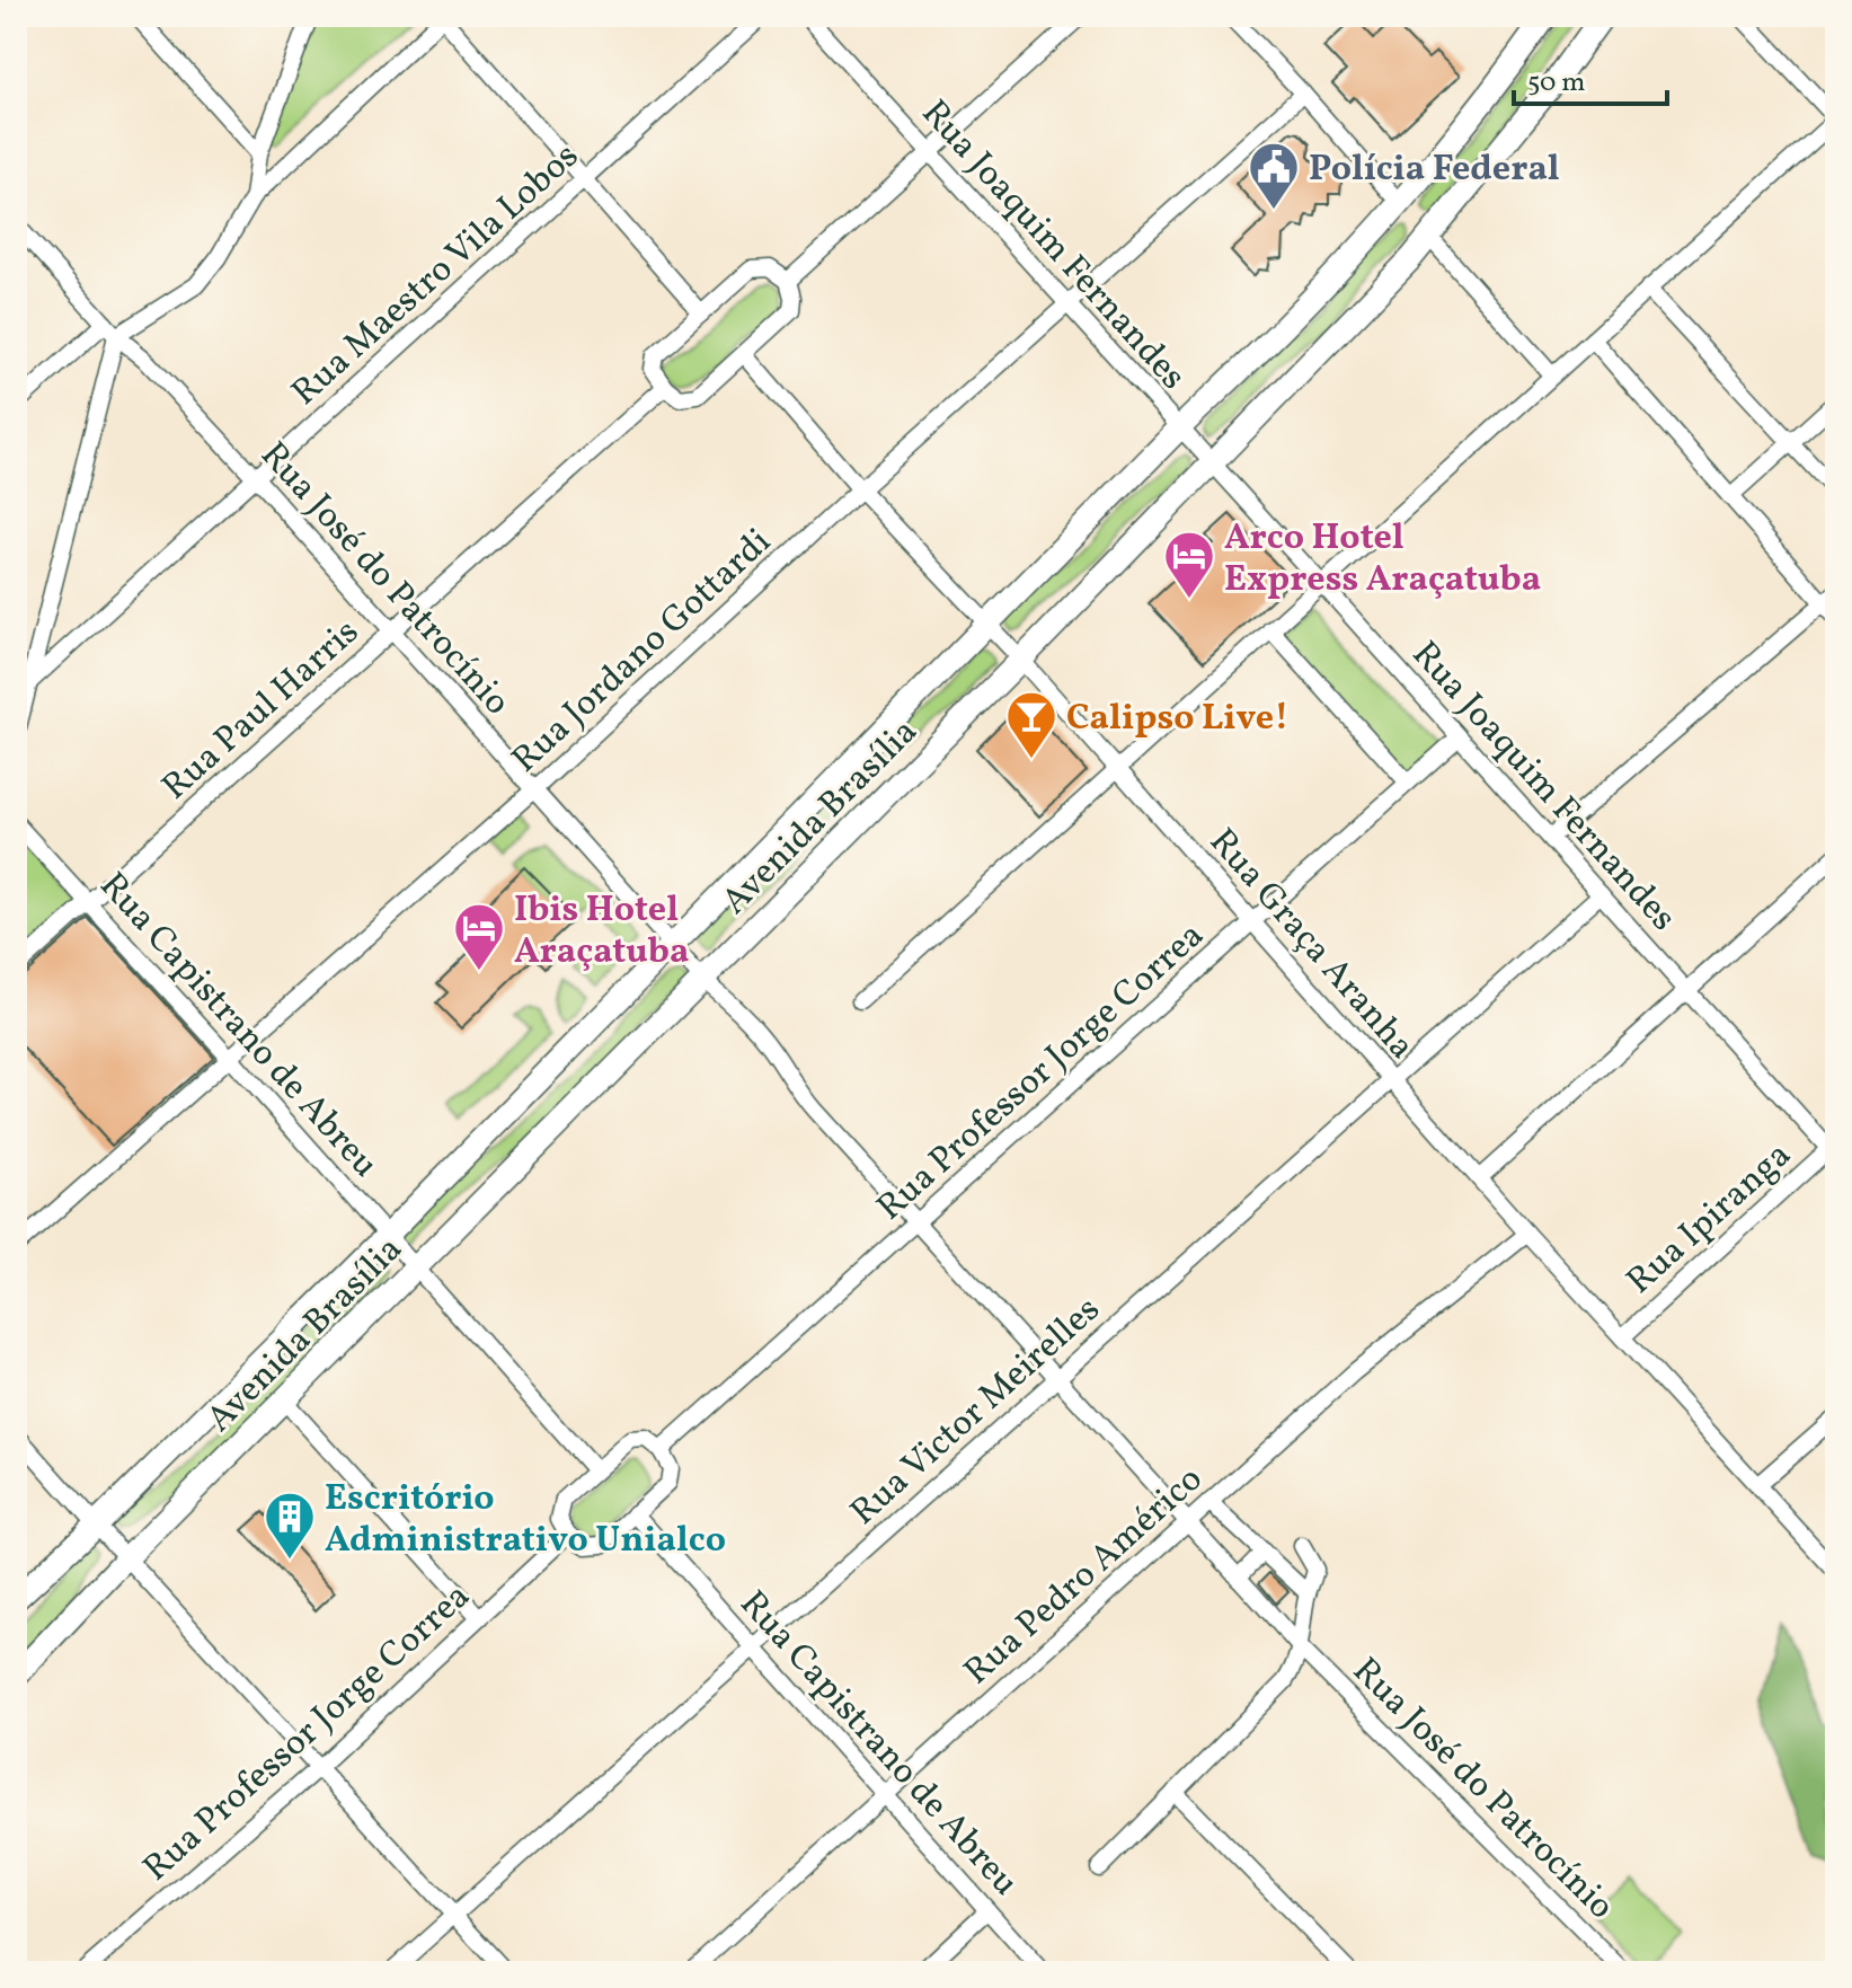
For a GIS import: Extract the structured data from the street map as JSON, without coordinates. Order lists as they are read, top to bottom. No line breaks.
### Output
{"streets":{"main road":["Avenida Brasília"],"street":["Rua Joaquim Fernandes","Rua Maestro Vila Lobos","Rua José do Patrocínio","Rua Jordano Gottardi","Rua Paul Harris","Rua Graça Aranha","Rua Capistrano de Abreu","Rua Professor Jorge Correa","Rua Ipiranga","Rua Victor Meirelles","Rua Pedro Américo"]},"crossings":[["Rua Joaquim Fernandes","Rua Jordano Gottardi"],["Rua Joaquim Fernandes","Avenida Brasília"],["Rua Joaquim Fernandes","Rua Professor Jorge Correa"],["Rua Joaquim Fernandes","Rua Ipiranga"],["Rua Joaquim Fernandes","Rua Victor Meirelles"],["Rua Maestro Vila Lobos","Rua José do Patrocínio"],["Rua José do Patrocínio","Rua Jordano Gottardi"],["Rua José do Patrocínio","Rua Paul Harris"],["Rua José do Patrocínio","Avenida Brasília"],["Rua José do Patrocínio","Rua Professor Jorge Correa"],["Rua José do Patrocínio","Rua Victor Meirelles"],["Rua José do Patrocínio","Rua Pedro Américo"],["Rua Jordano Gottardi","Rua Graça Aranha"],["Rua Jordano Gottardi","Rua Capistrano de Abreu"],["Rua Paul Harris","Rua Capistrano de Abreu"],["Avenida Brasília","Rua Graça Aranha"],["Avenida Brasília","Rua Capistrano de Abreu"],["Rua Graça Aranha","Rua Professor Jorge Correa"],["Rua Graça Aranha","Rua Ipiranga"],["Rua Graça Aranha","Rua Victor Meirelles"],["Rua Graça Aranha","Rua Pedro Américo"],["Rua Capistrano de Abreu","Rua Victor Meirelles"],["Rua Capistrano de Abreu","Rua Pedro Américo"]],"places":{"public building":["Polícia Federal"],"hotel":["Arco Hotel Express Araçatuba","Ibis Hotel Araçatuba"],"bar":["Calipso Live!"],"building":["Escritório Administrativo Unialco"]},"scale_bar":"50 m"}
